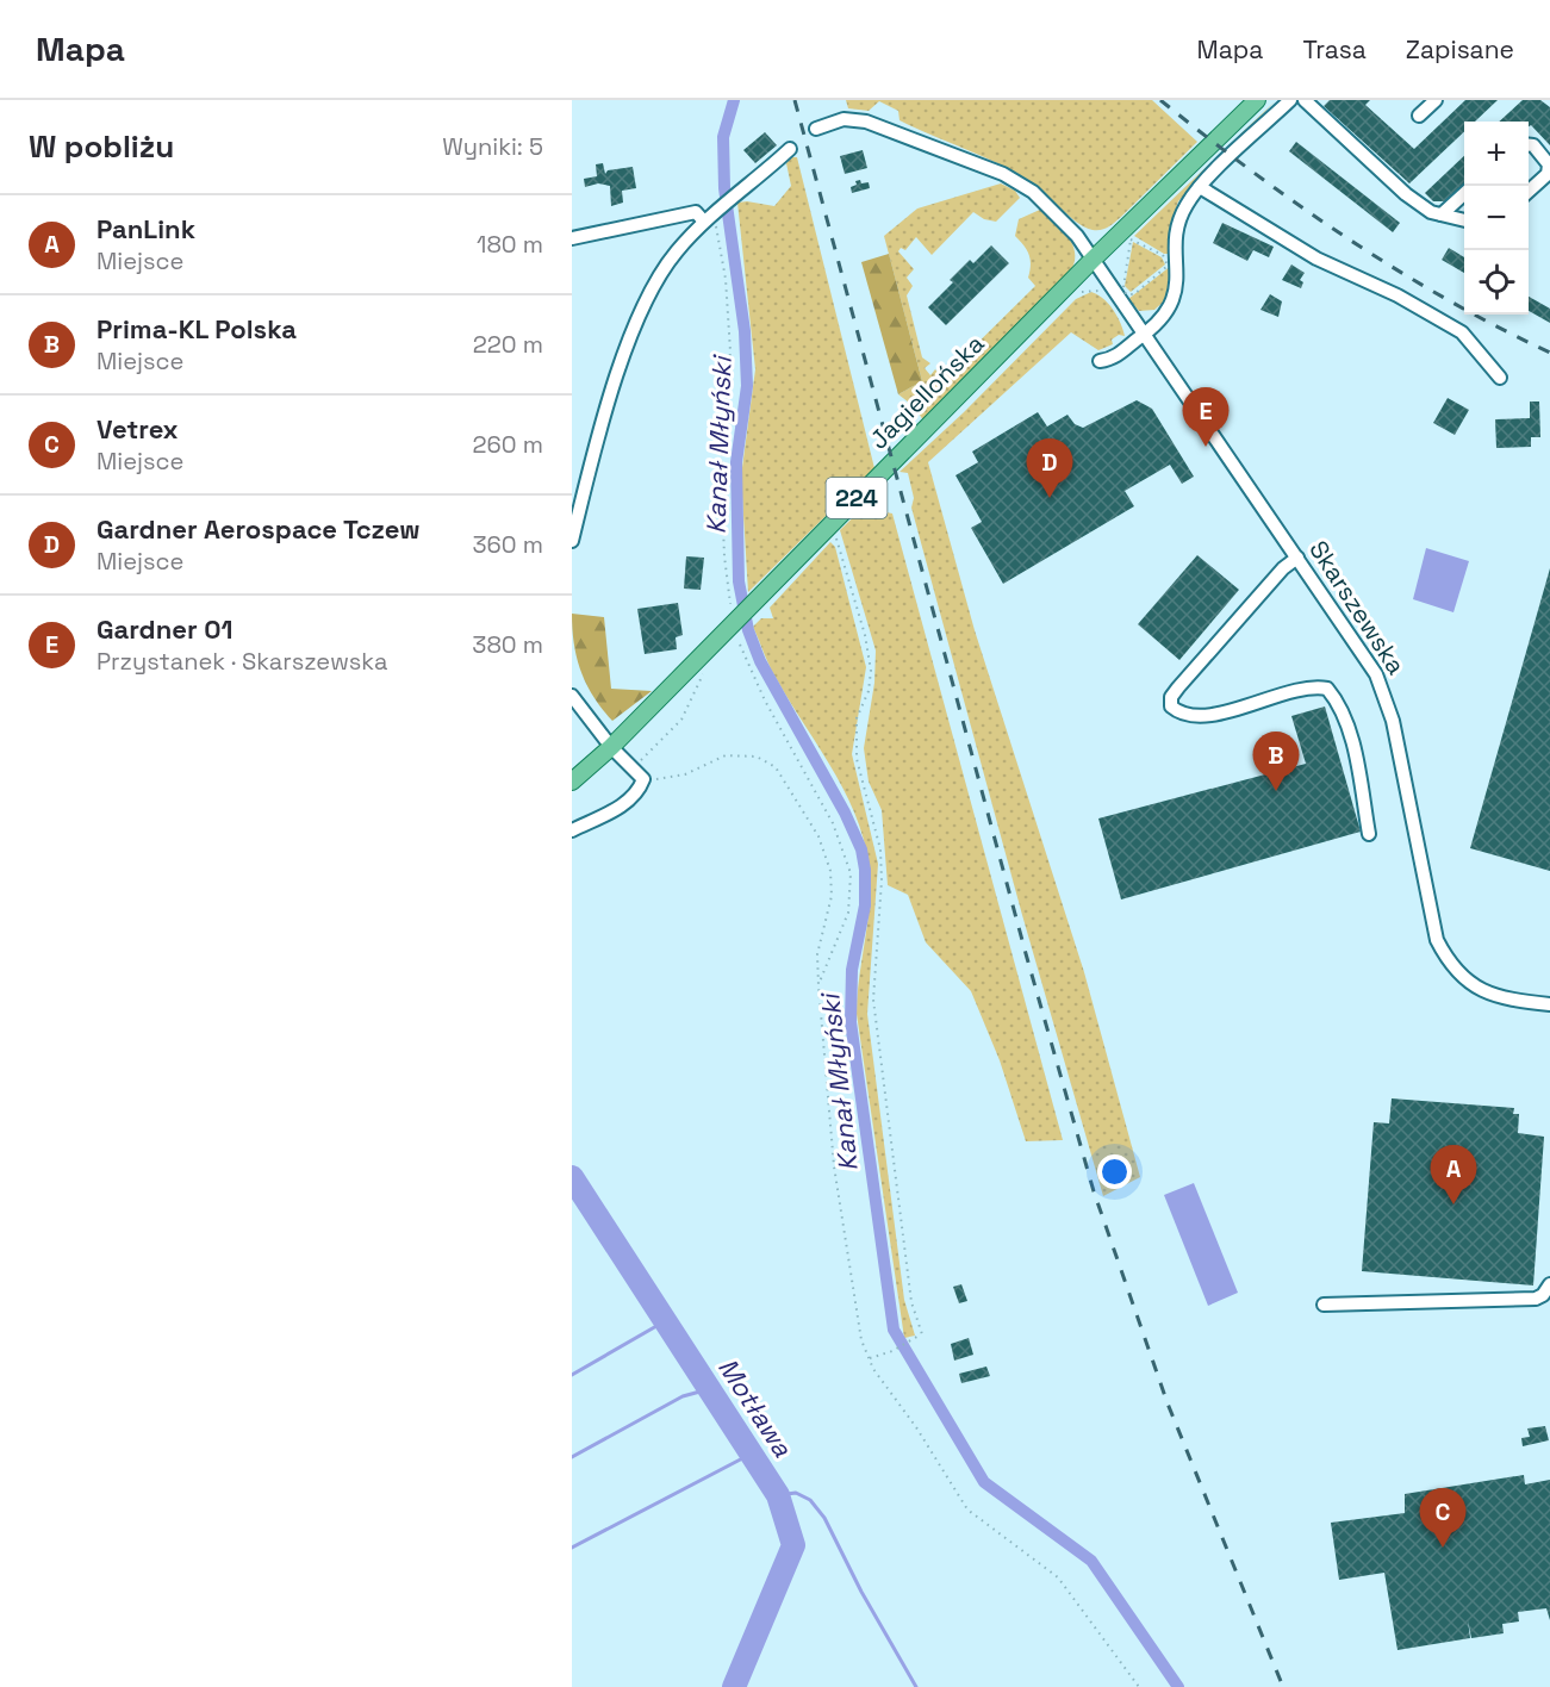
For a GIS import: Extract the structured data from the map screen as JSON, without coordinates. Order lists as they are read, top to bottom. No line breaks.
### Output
{"streets":{"main road":["Jagiellońska","224"],"street":["Skarszewska"]},"crossings":[["Jagiellońska","Skarszewska"]],"water":["Kanał Młyński","Motława"],"page":{"header":"Mapa","nav":["Mapa","Trasa","Zapisane"],"heading":["W pobliżu","Wyniki: 5"],"map_buttons":["+","−"],"list":[{"mark":"A","name":"PanLink","note":"Miejsce","value":"180 m"},{"mark":"B","name":"Prima-KL Polska","note":"Miejsce","value":"220 m"},{"mark":"C","name":"Vetrex","note":"Miejsce","value":"260 m"},{"mark":"D","name":"Gardner Aerospace Tczew","note":"Miejsce","value":"360 m"},{"mark":"E","name":"Gardner 01","note":"Przystanek · Skarszewska","value":"380 m"}],"pins":["E","D","B","A","C"]}}
